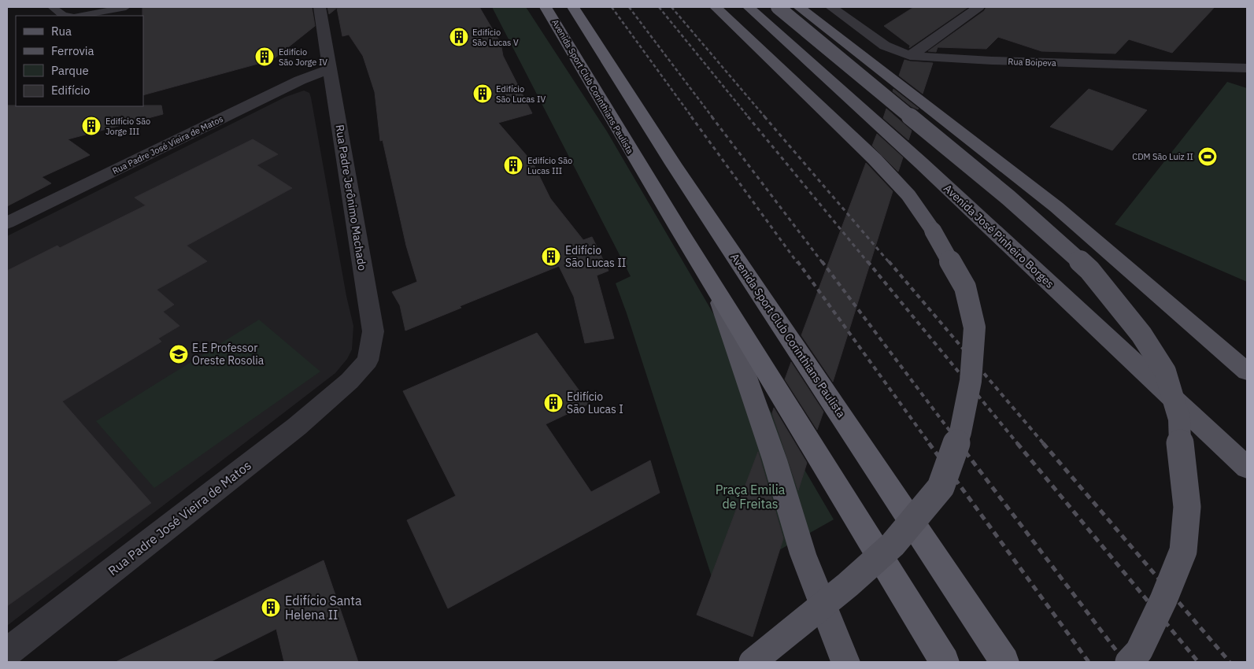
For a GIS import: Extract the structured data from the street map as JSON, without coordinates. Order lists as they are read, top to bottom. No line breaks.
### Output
{"streets":{"highway":["Avenida Sport Club Corinthians Paulista"],"main road":["Avenida José Pinheiro Borges"],"street":["Rua Boipeva","Rua Padre José Vieira de Matos","Rua Padre Jerônimo Machado"]},"crossings":[["Rua Padre José Vieira de Matos","Rua Padre Jerônimo Machado"]],"parks":["Praça Emilia de Freitas"],"places":{"building":["Edifício São Lucas V","Edifício São Jorge IV","Edifício São Lucas IV","Edifício São Jorge III","Edifício São Lucas III","Edifício São Lucas II","Edifício São Lucas I","Edifício Santa Helena II"],"sports":["CDM São Luiz II"],"school or university":["E.E Professor Oreste Rosolia"]},"legend":["Rua","Ferrovia","Parque","Edifício"]}
